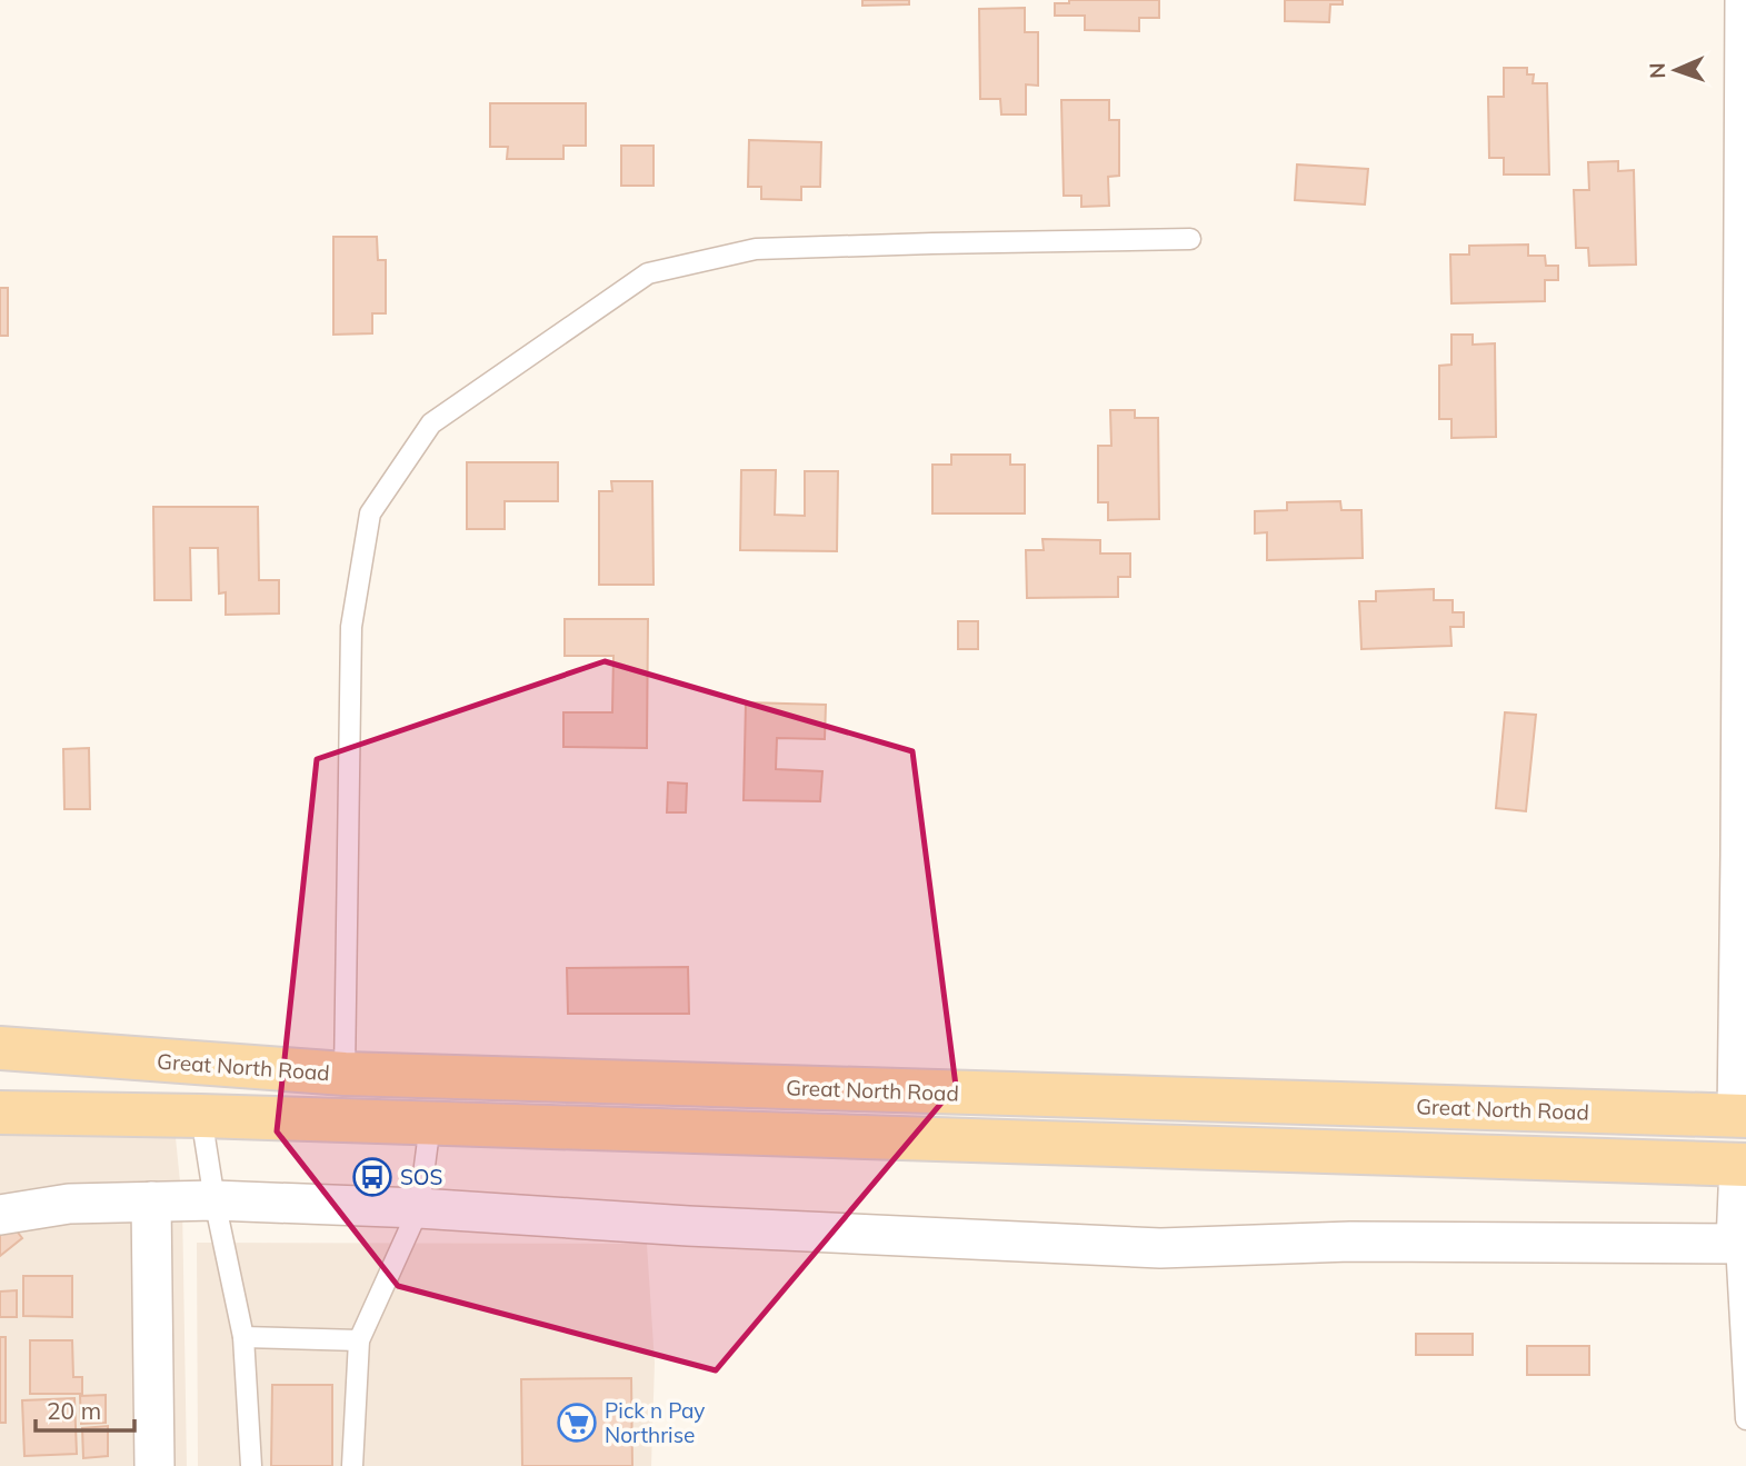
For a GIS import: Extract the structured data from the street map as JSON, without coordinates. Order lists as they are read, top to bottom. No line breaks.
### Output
{"streets":{"main road":["Great North Road"]},"places":{"bus stop":["SOS"],"supermarket":["Pick n Pay Northrise"]},"scale_bar":"20 m","north":"left"}
